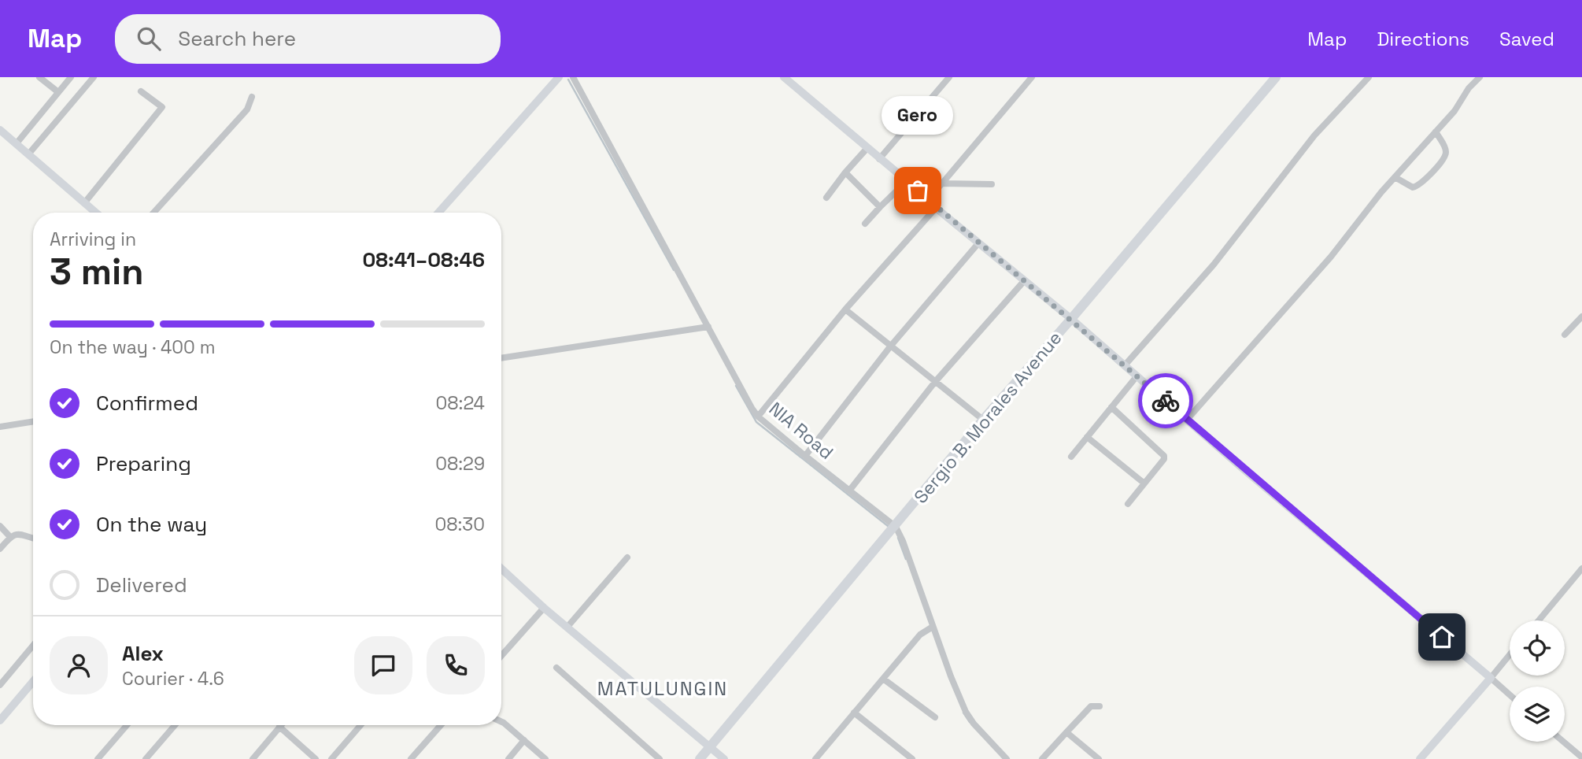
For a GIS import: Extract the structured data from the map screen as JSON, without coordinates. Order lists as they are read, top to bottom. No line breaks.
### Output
{"streets":{"main road":["Sergio B. Morales Avenue"],"street":["NIA Road"]},"crossings":[["Sergio B. Morales Avenue","NIA Road"]],"districts":["MATULUNGIN"],"places":["Gero"],"page":{"header":"Map","search":"Search here","nav":["Map","Directions","Saved"],"bubble":"Gero","heading":["3 min","Arriving in","08:41–08:46"],"panel":["Alex","Courier · 4.6"],"bar":"On the way · 400 m","list":[["Confirmed","08:24"],["Preparing","08:29"],["On the way","08:30"],"Delivered"]}}
